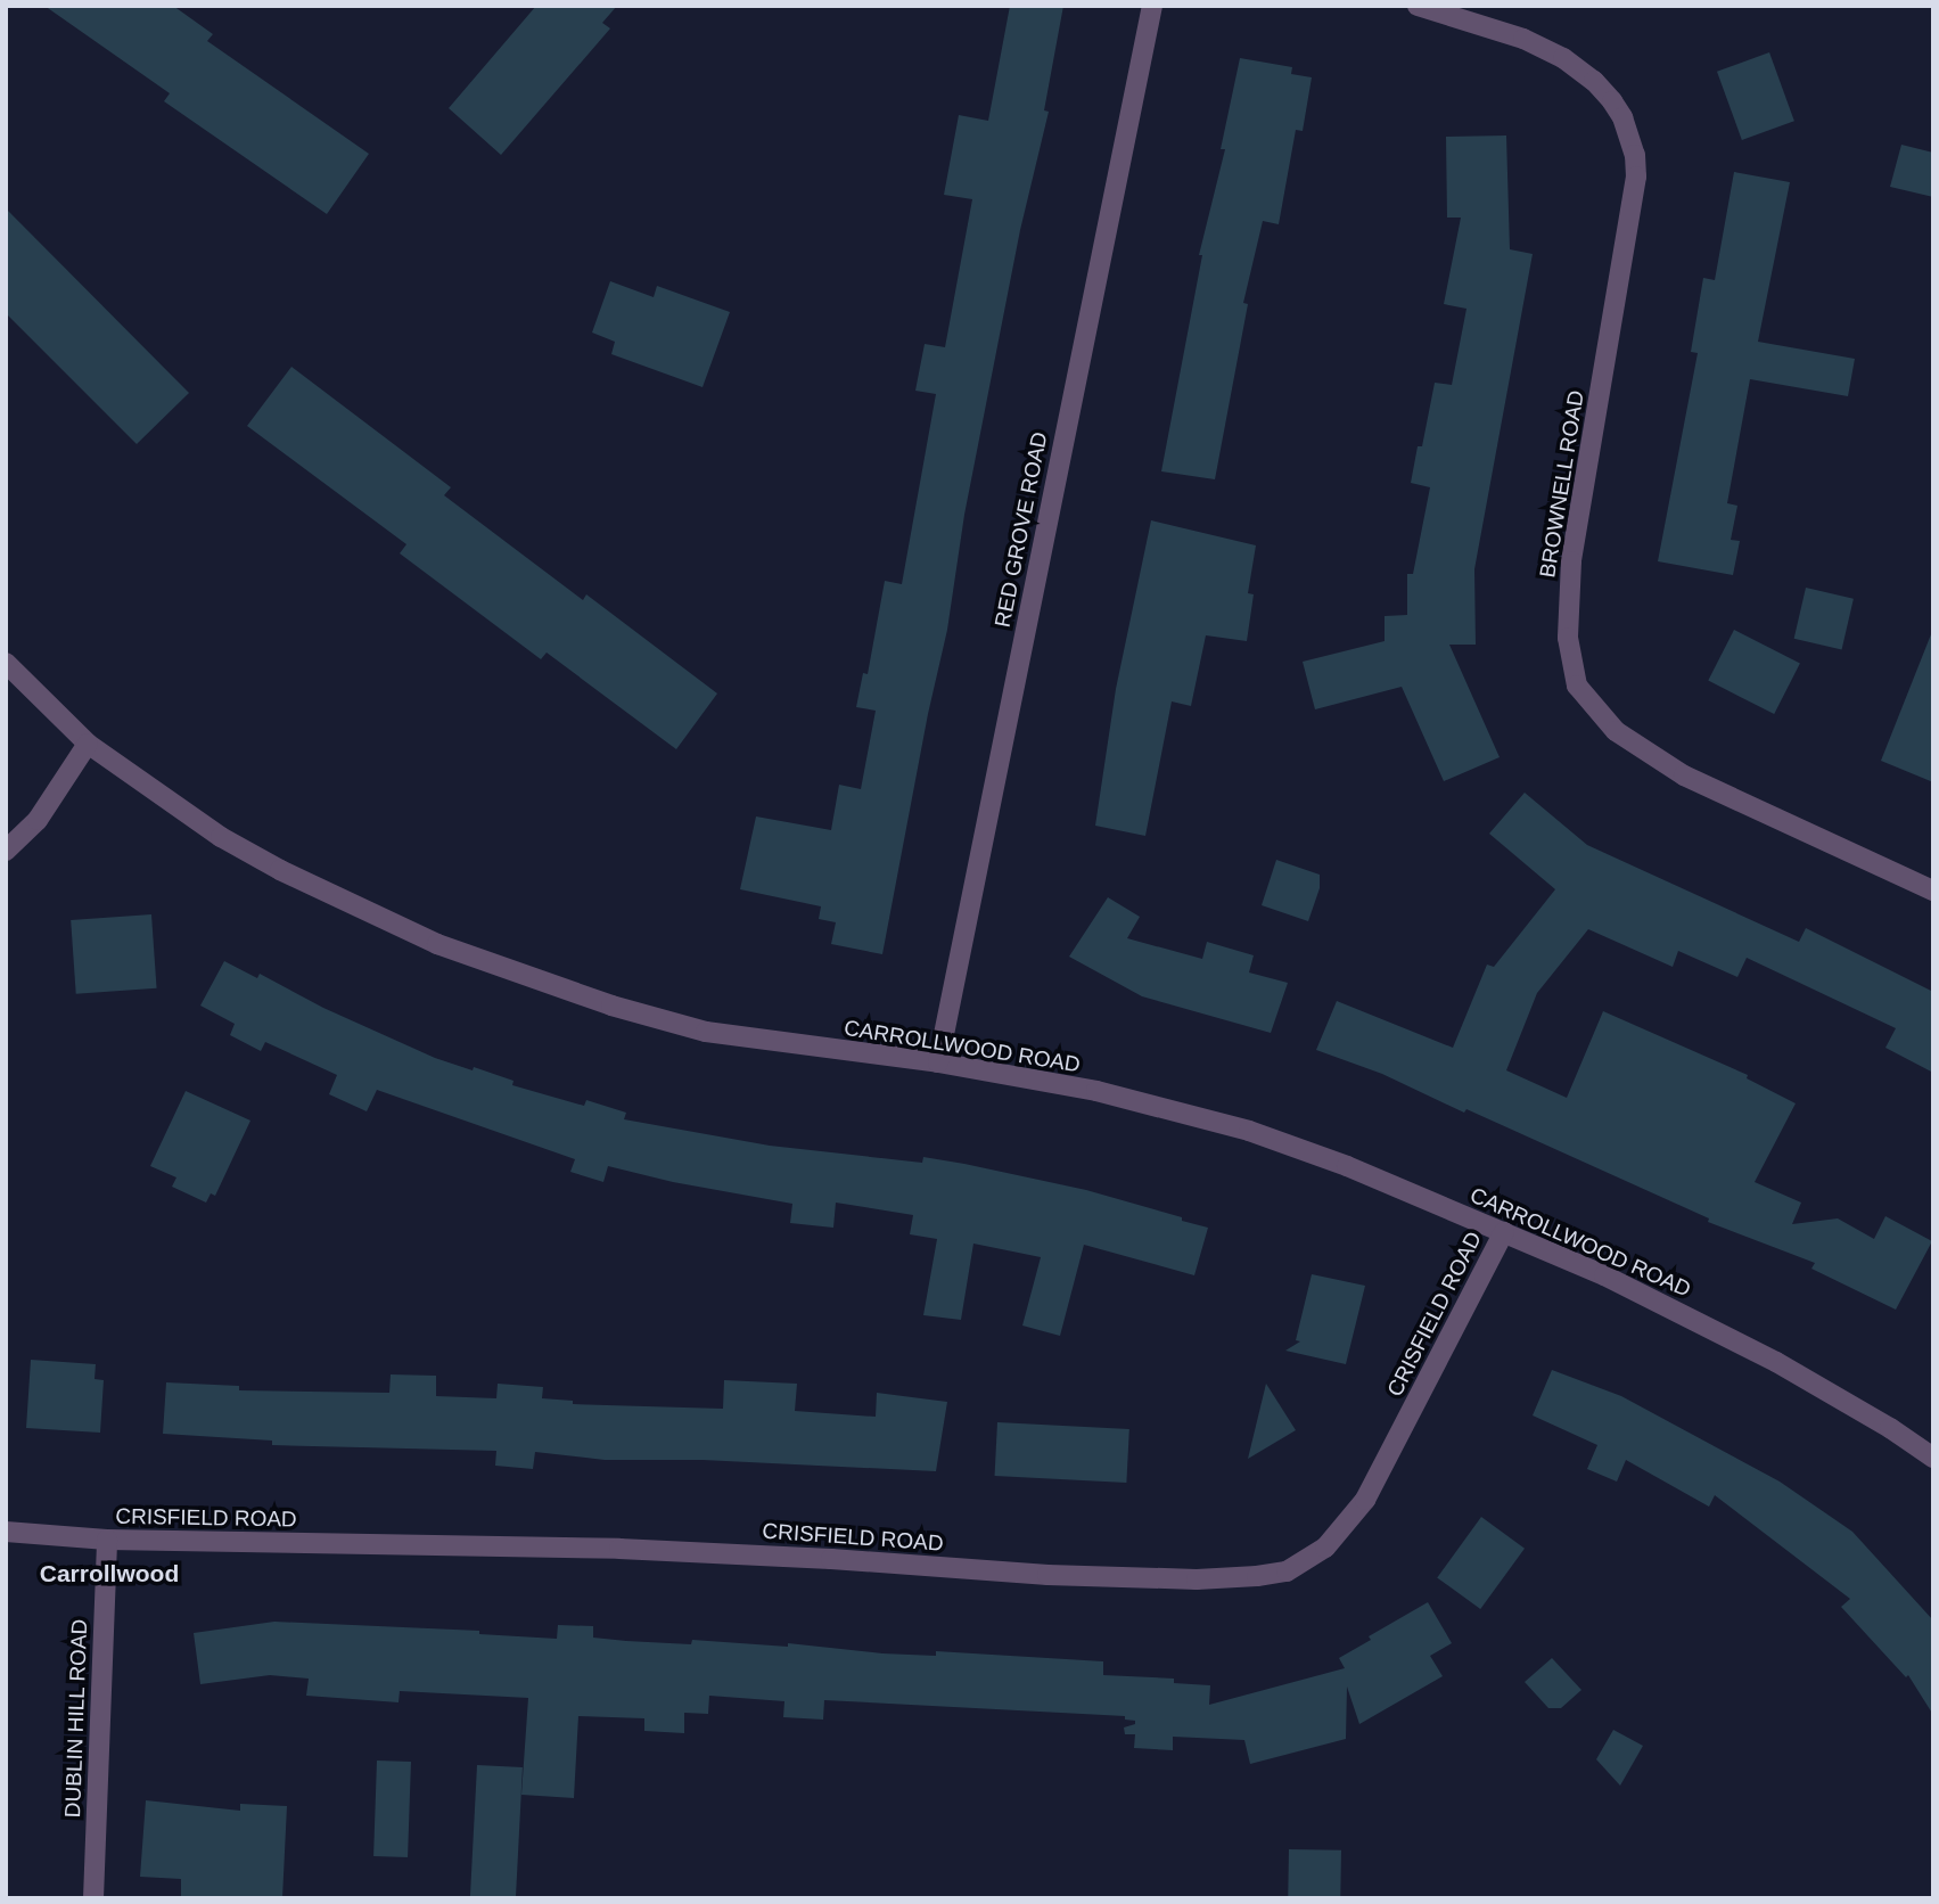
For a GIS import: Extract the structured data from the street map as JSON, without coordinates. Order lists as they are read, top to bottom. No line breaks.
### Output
{"streets":{"street":["BROWNELL ROAD","RED GROVE ROAD","CARROLLWOOD ROAD","CRISFIELD ROAD","DUBLIN HILL ROAD"]},"crossings":[["RED GROVE ROAD","CARROLLWOOD ROAD"],["CARROLLWOOD ROAD","CRISFIELD ROAD"],["CRISFIELD ROAD","DUBLIN HILL ROAD"]],"districts":["Carrollwood"]}
